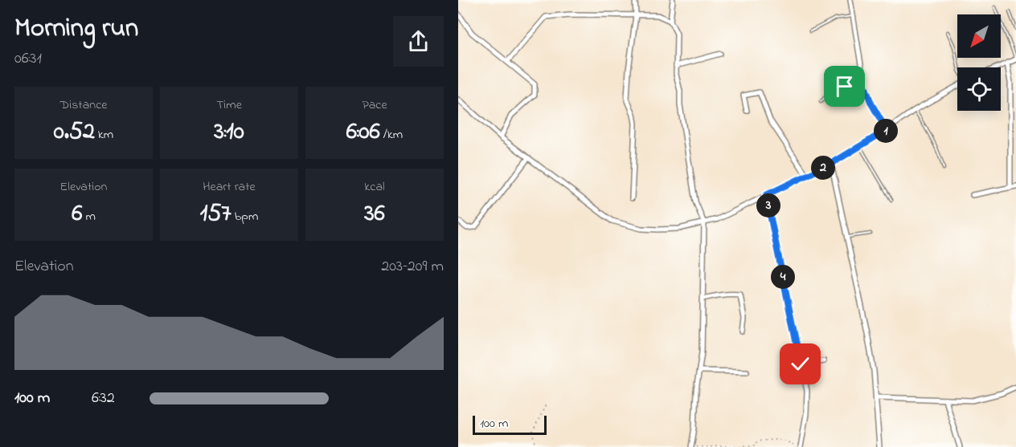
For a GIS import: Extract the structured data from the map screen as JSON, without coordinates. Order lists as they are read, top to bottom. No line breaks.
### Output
{"scale_bar":"100 m","north":"bottom left","page":{"heading":["Morning run","06:31"],"stats":[["Distance","0.52 km"],["Time","3:10"],["Pace","6:06 /km"],["Elevation","6 m"],["Heart rate","157 bpm"],["kcal","36"]],"pins":["1","2","3","4"],"chart":["Elevation","203–209 m"],"list":[{"name":"100 m","note":"6:32"}],"scale":"100 m"}}
